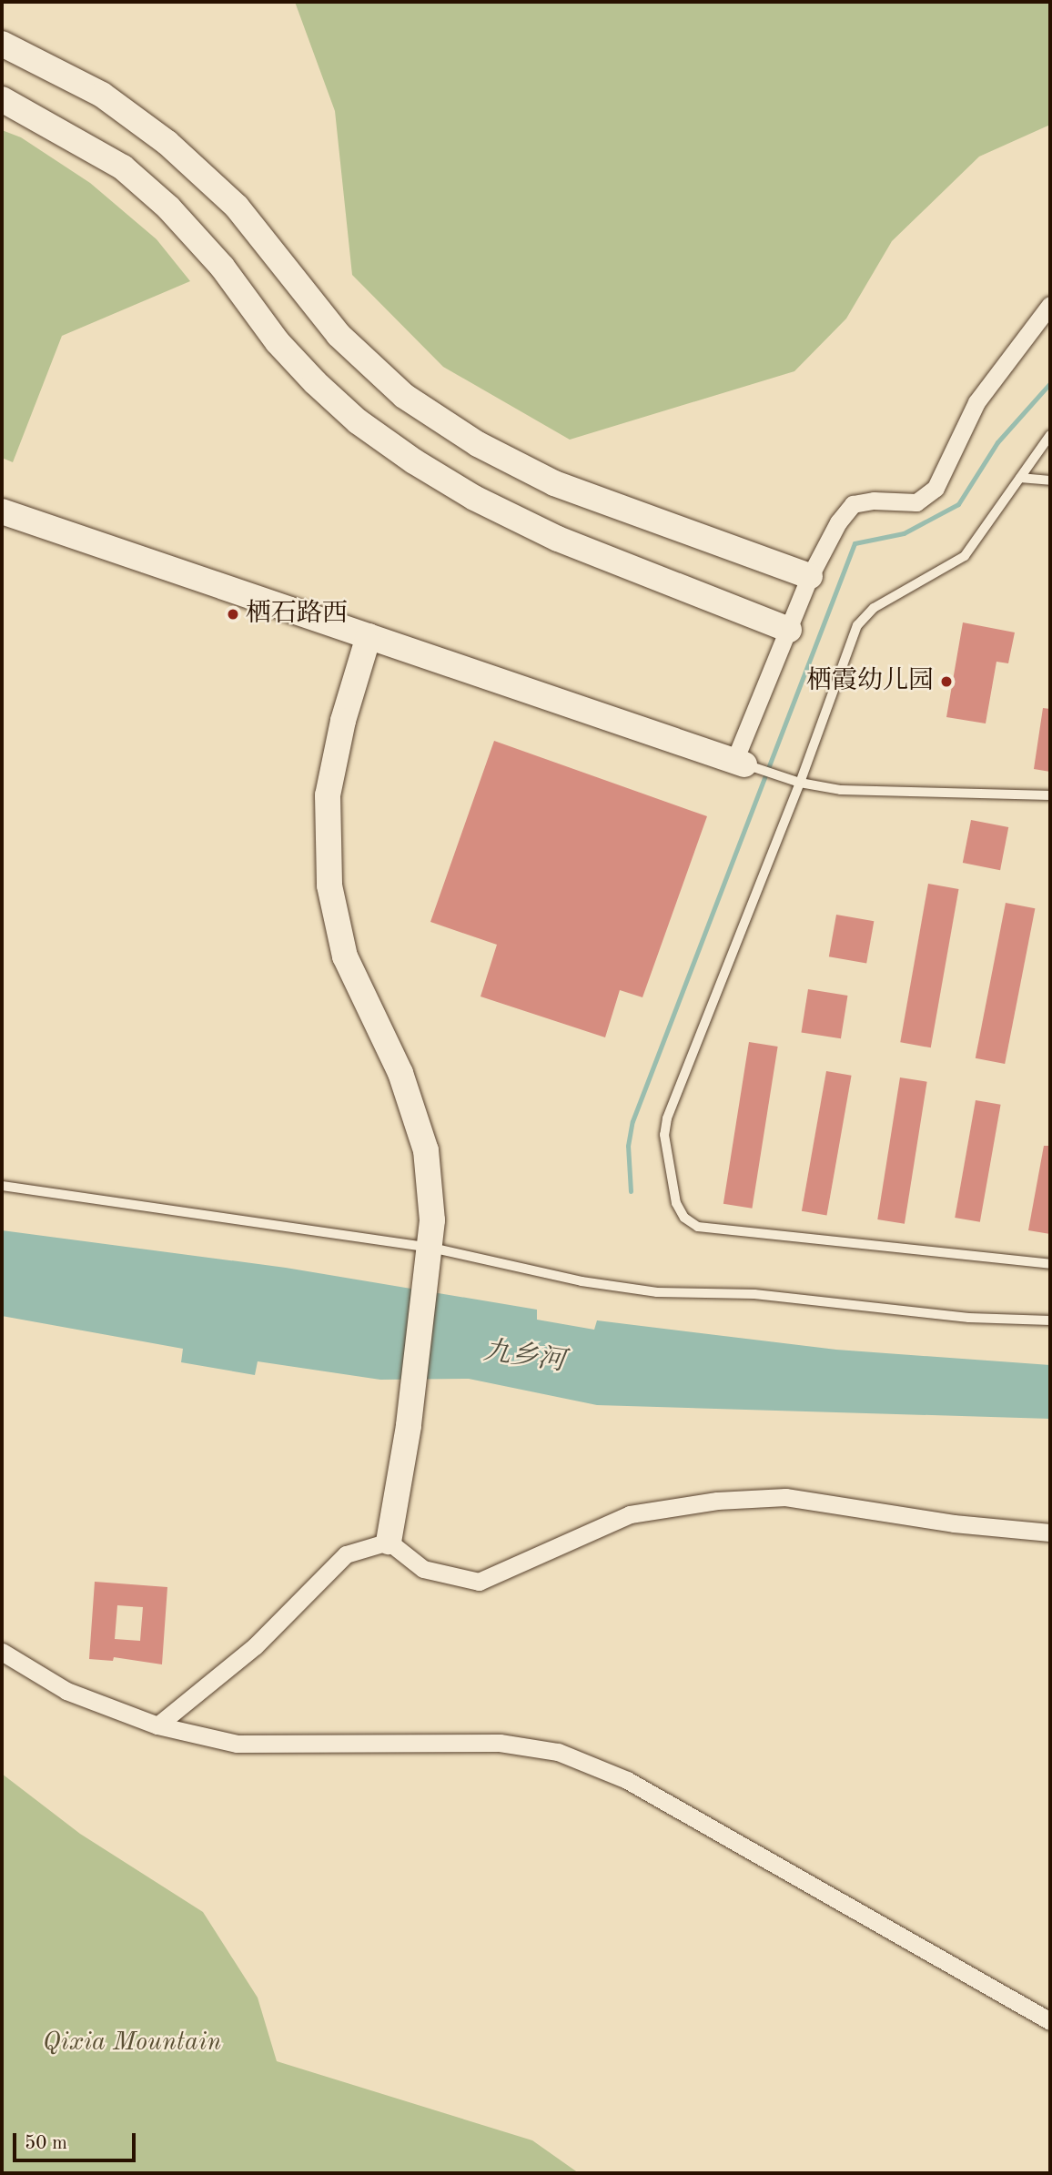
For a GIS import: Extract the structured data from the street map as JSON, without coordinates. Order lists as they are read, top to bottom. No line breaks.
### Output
{"water":["九乡河"],"parks":["Qixia Mountain"],"places":["栖石路西","栖霞幼儿园"],"scale_bar":"50 m"}
